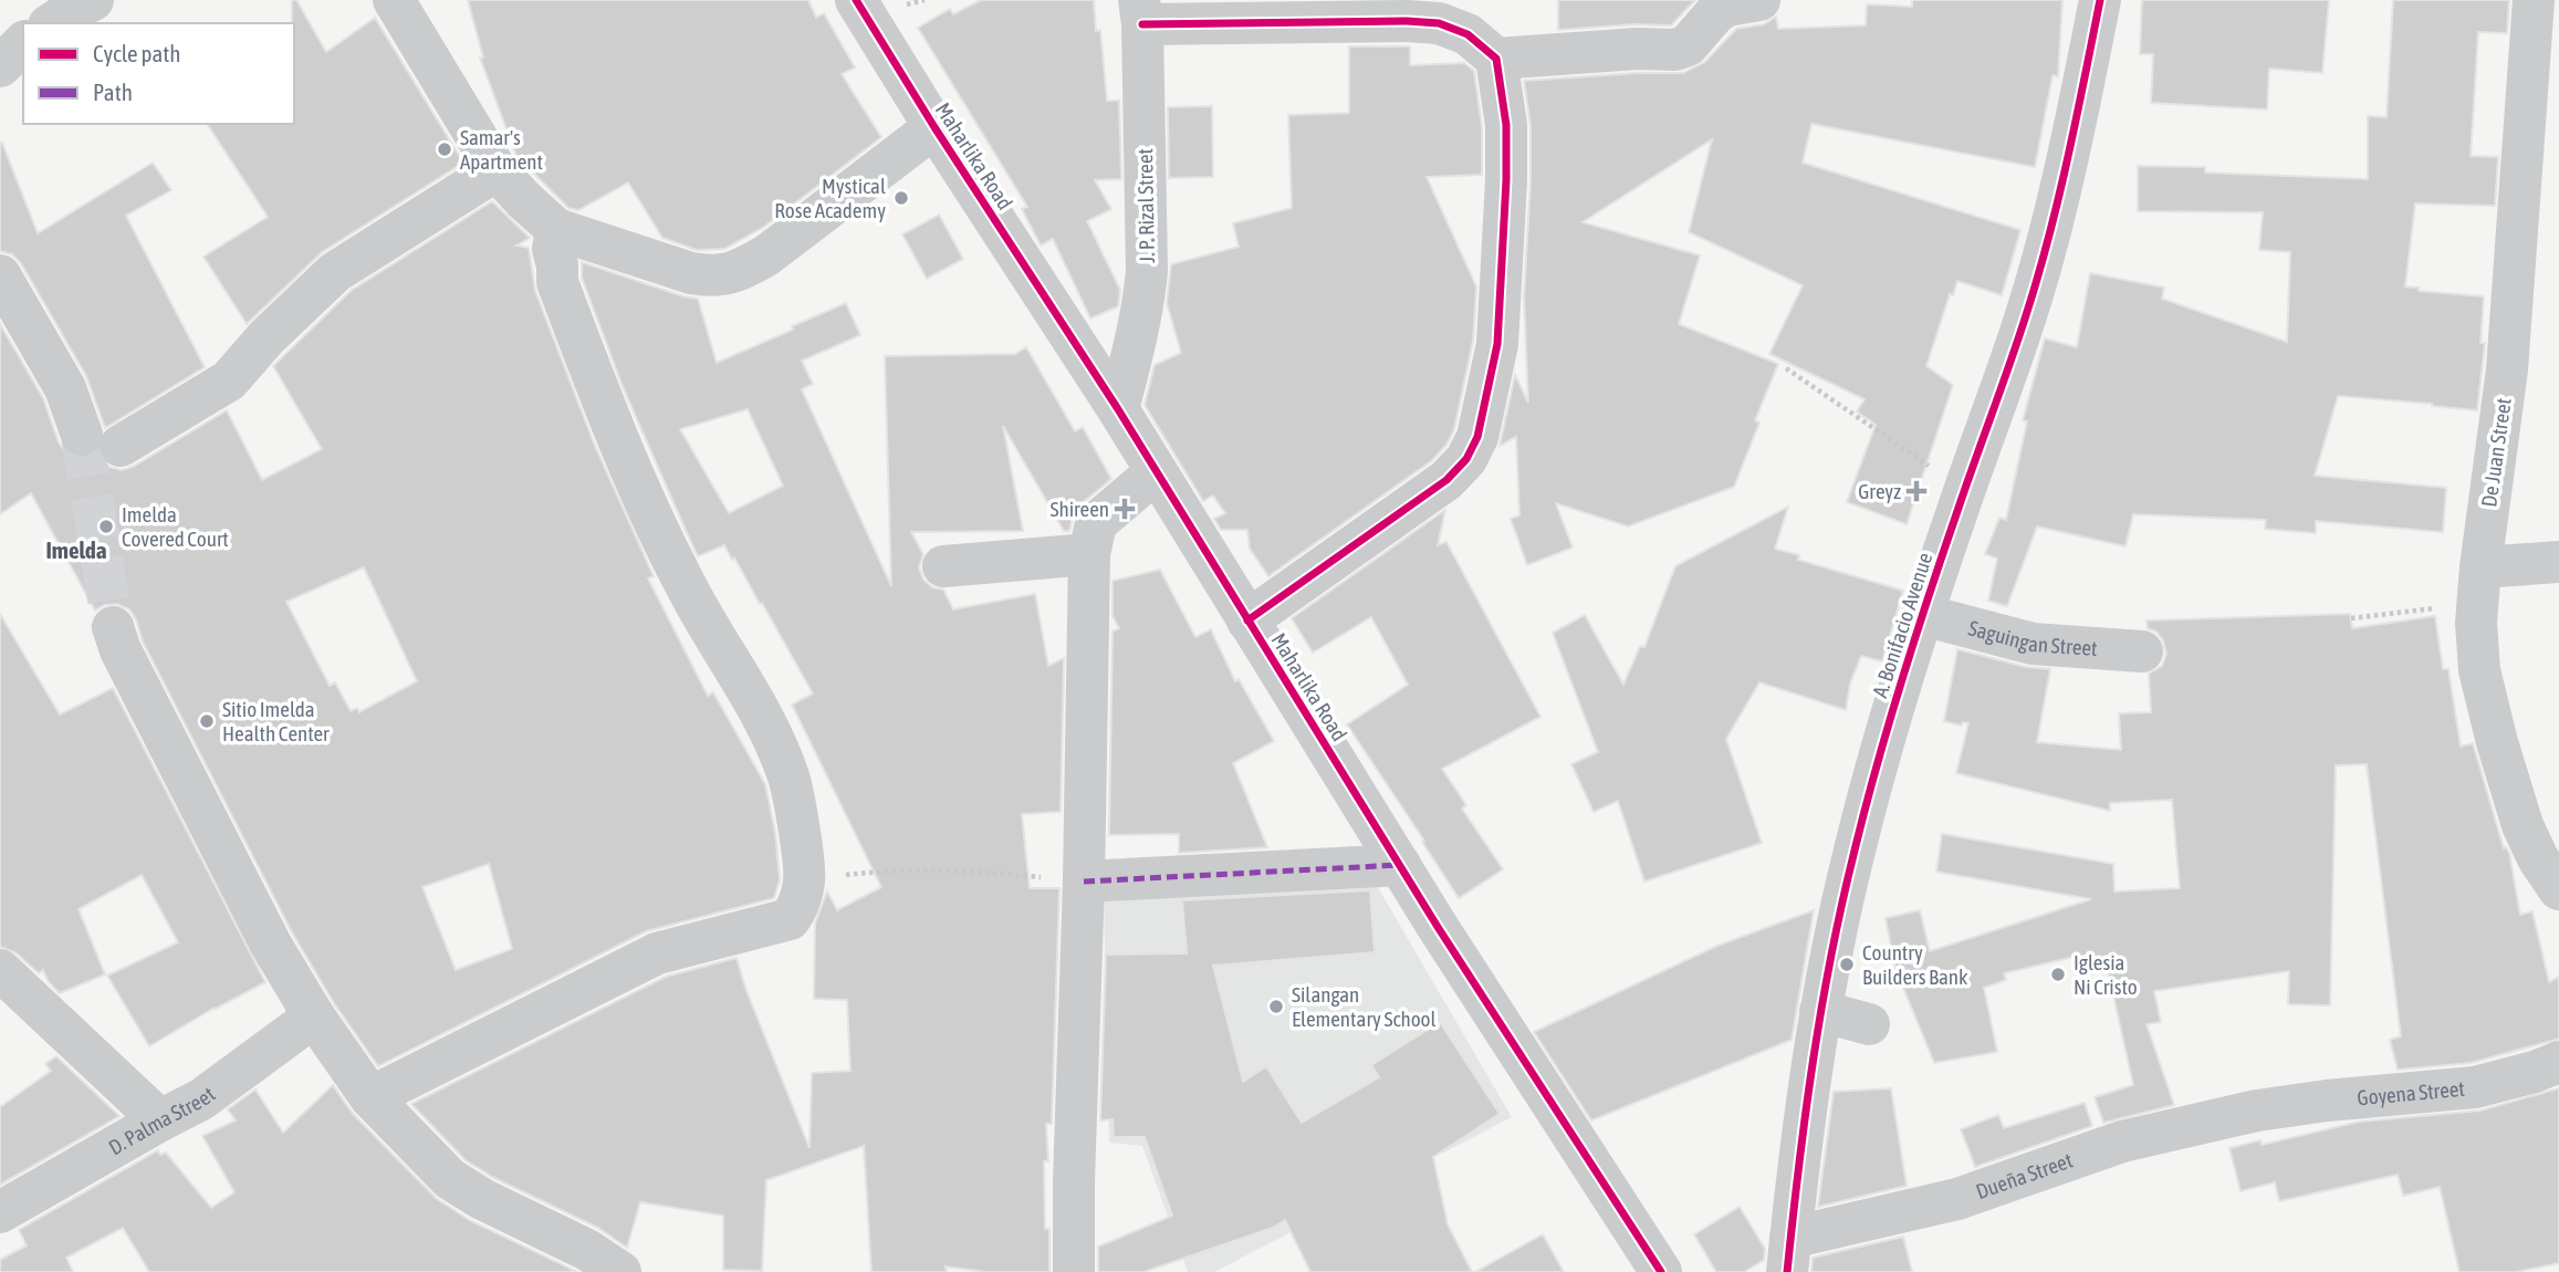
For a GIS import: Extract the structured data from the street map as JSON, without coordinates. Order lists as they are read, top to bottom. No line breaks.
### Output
{"streets":{"street":["Maharlika Road","J. P. Rizal Street","De Juan Street","A. Bonifacio Avenue","Saguingan Street","Goyena Street","D. Palma Street","Dueña Street"]},"crossings":[["Maharlika Road","J. P. Rizal Street"],["A. Bonifacio Avenue","Saguingan Street"],["A. Bonifacio Avenue","Dueña Street"],["Goyena Street","Dueña Street"]],"districts":["Imelda"],"places":{"other":["Samar's Apartment","Mystical Rose Academy","Imelda Covered Court","Sitio Imelda Health Center","Country Builders Bank","Iglesia Ni Cristo","Silangan Elementary School"],"health":["Greyz","Shireen"]},"legend":["Cycle path","Path"]}
